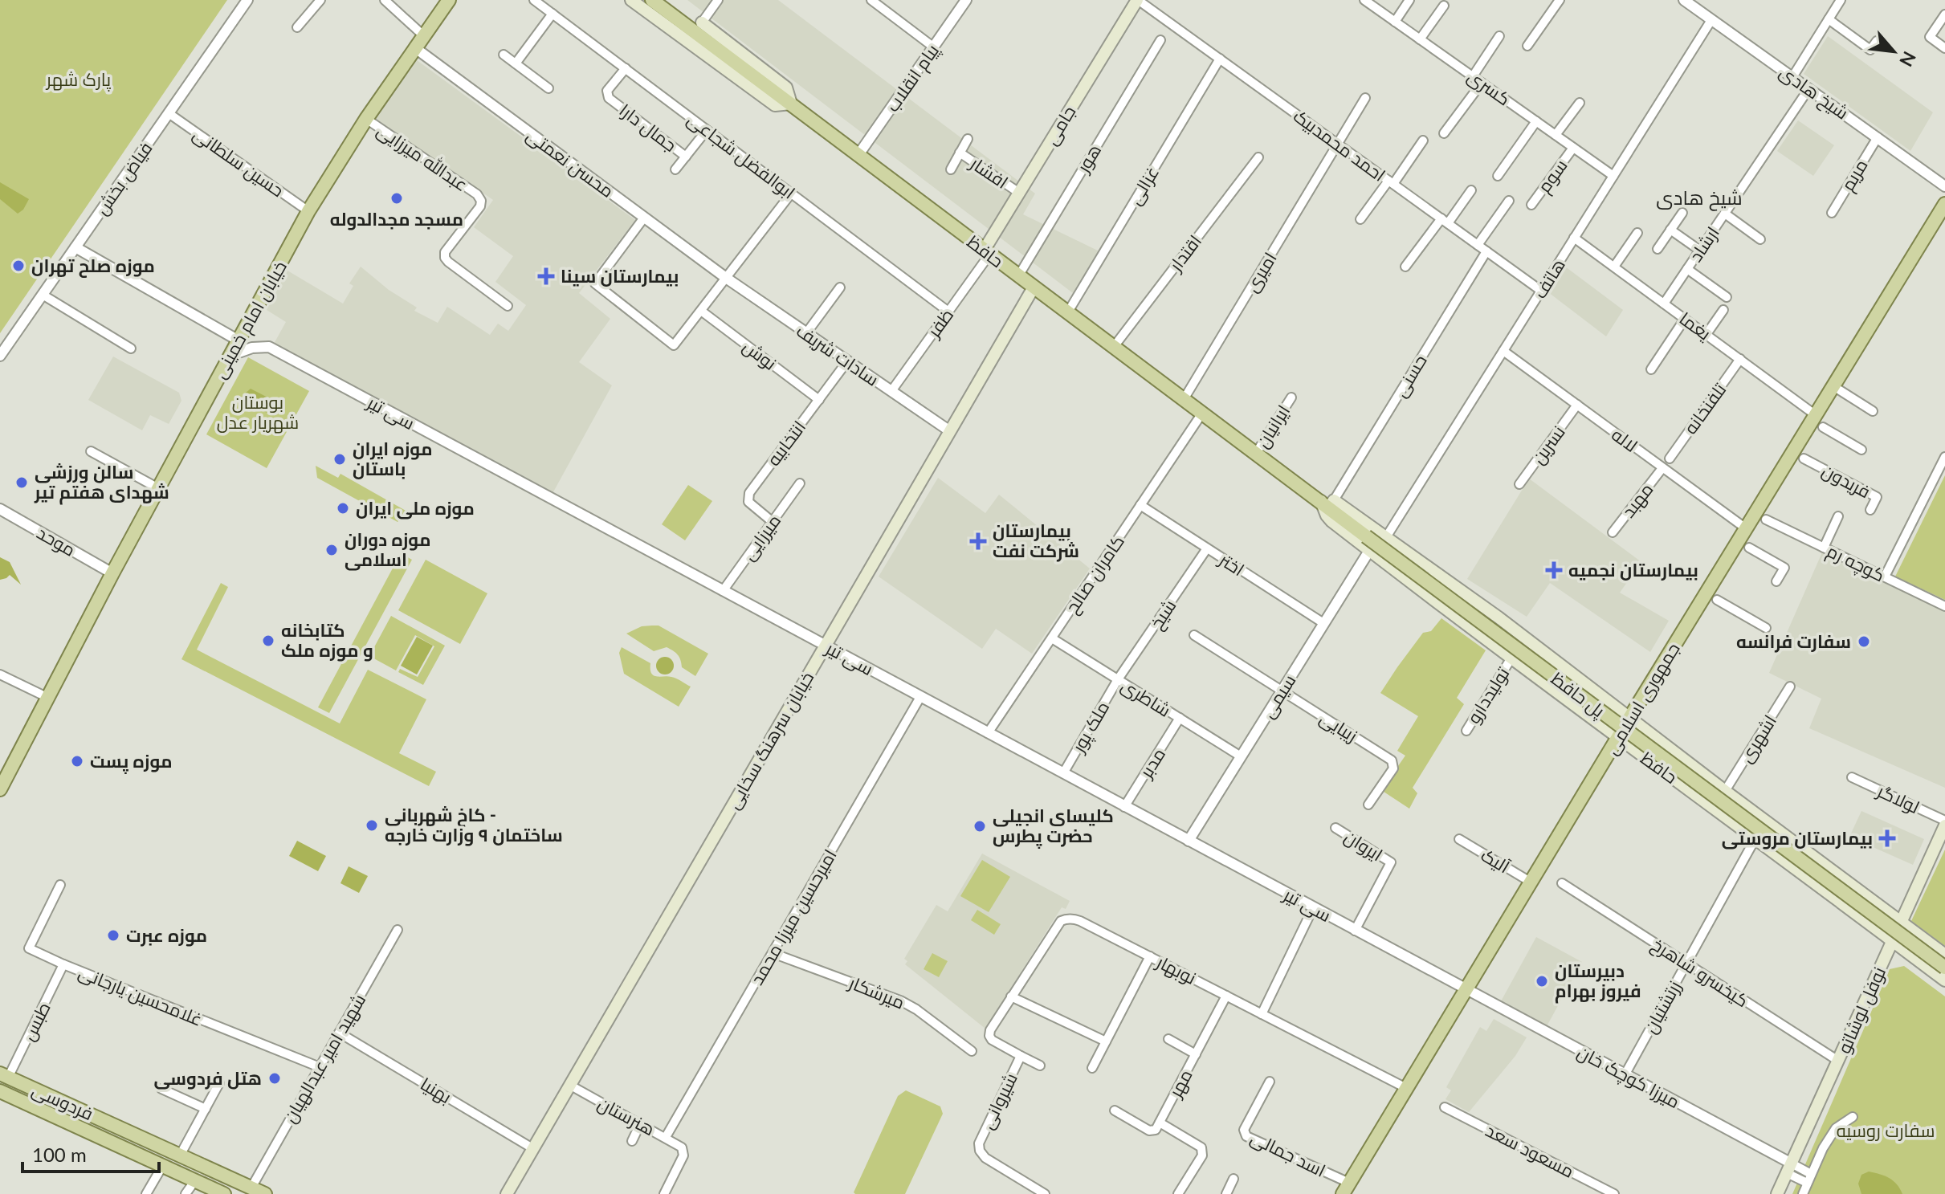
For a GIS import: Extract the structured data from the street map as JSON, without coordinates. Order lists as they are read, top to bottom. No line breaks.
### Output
{"streets":{"main road":["جامی","حافظ","خیابان امام خمینی","پل حافظ","جمهوری اسلامی","خیابان سرهنگ سخایی","نوفل لوشاتو","فردوسی"],"street":["پیام انقلاب","کسری","شیخ هادی","جمال دارا","احمد محمدبیک","ابوالفضل شجاعی","عبدالله میرزایی","هور","حسین سلطانی","محسن نعمتی","افشار","مریم","سوم","فیاض بخش","غزالی","ارشاد","اقتدار","امیری","هاتف","ظفر","یغما","نوش","سادات شریف","حسنی","تلفنخانه","سی تیر","ایرانیان","لاله","انتخابیه","نسرین","فریدون","مهبد","میرزایی","موحد","کوچه رم","اختر","کامران صالح","شیخ","تولیددارو","سیمی","شاطری","ملک پور","زیبایی","اشهری","مدبر","لولاگر","ایروان","آلیک","امیرحسین میرزا محمد","نوبهار","کیخسرو شاهرخ","میرشکار","غلامحسین یارجانی","زرتشتیان","طبس","شهید امیر عبدالهیان","میرزا کوچک خان","مهر","بهنیا","شیروانی","هنرستان","مسعود سعد","اسد جمالی"]},"crossings":[["پیام انقلاب","حافظ"],["کسری","سوم"],["کسری","هاتف"],["شیخ هادی","مریم"],["شیخ هادی","ارشاد"],["شیخ هادی","هاتف"],["جامی","احمد محمدبیک"],["جامی","افشار"],["جامی","حافظ"],["جامی","ظفر"],["جمال دارا","ابوالفضل شجاعی"],["احمد محمدبیک","غزالی"],["احمد محمدبیک","امیری"],["احمد محمدبیک","هاتف"],["احمد محمدبیک","حسنی"],["ابوالفضل شجاعی","ظفر"],["عبدالله میرزایی","خیابان امام خمینی"],["هور","حافظ"],["حسین سلطانی","فیاض بخش"],["حسین سلطانی","خیابان امام خمینی"],["محسن نعمتی","خیابان امام خمینی"],["محسن نعمتی","سادات شریف"],["غزالی","حافظ"],["ارشاد","یغما"],["حافظ","اقتدار"],["حافظ","امیری"],["حافظ","هاتف"],["حافظ","ظفر"],["حافظ","حسنی"],["حافظ","ایرانیان"],["حافظ","کامران صالح"],["حافظ","پل حافظ"],["حافظ","تولیددارو"],["حافظ","سیمی"],["حافظ","جمهوری اسلامی"],["حافظ","اشهری"],["حافظ","خیابان سرهنگ سخایی"],["حافظ","زرتشتیان"],["حافظ","نوفل لوشاتو"],["هاتف","یغما"],["هاتف","لاله"],["خیابان امام خمینی","سی تیر"],["خیابان امام خمینی","موحد"],["ظفر","سادات شریف"],["یغما","تلفنخانه"],["یغما","جمهوری اسلامی"],["نوش","انتخابیه"],["سادات شریف","انتخابیه"],["سادات شریف","خیابان سرهنگ سخایی"],["سی تیر","میرزایی"],["سی تیر","کامران صالح"],["سی تیر","سیمی"],["سی تیر","جمهوری اسلامی"],["سی تیر","ملک پور"],["سی تیر","خیابان سرهنگ سخایی"],["سی تیر","مدبر"],["سی تیر","ایروان"],["سی تیر","امیرحسین میرزا محمد"],["سی تیر","میرزا کوچک خان"],["لاله","نسرین"],["لاله","مهبد"],["لاله","جمهوری اسلامی"],["انتخابیه","میرزایی"],["فریدون","جمهوری اسلامی"],["کوچه رم","جمهوری اسلامی"],["اختر","کامران صالح"],["اختر","شیخ"],["اختر","سیمی"],["کامران صالح","شاطری"],["شیخ","شاطری"],["شیخ","ملک پور"],["سیمی","شاطری"],["سیمی","زیبایی"],["شاطری","ملک پور"],["شاطری","مدبر"],["جمهوری اسلامی","آلیک"],["جمهوری اسلامی","نوبهار"],["جمهوری اسلامی","میرزا کوچک خان"],["جمهوری اسلامی","اسد جمالی"],["خیابان سرهنگ سخایی","بهنیا"],["خیابان سرهنگ سخایی","هنرستان"],["لولاگر","نوفل لوشاتو"],["امیرحسین میرزا محمد","میرشکار"],["امیرحسین میرزا محمد","هنرستان"],["نوبهار","مهر"],["نوبهار","شیروانی"],["کیخسرو شاهرخ","زرتشتیان"],["کیخسرو شاهرخ","نوفل لوشاتو"],["غلامحسین یارجانی","طبس"],["غلامحسین یارجانی","شهید امیر عبدالهیان"],["زرتشتیان","میرزا کوچک خان"],["نوفل لوشاتو","میرزا کوچک خان"],["طبس","فردوسی"],["شهید امیر عبدالهیان","بهنیا"],["شهید امیر عبدالهیان","فردوسی"]],"districts":["شیخ هادی"],"parks":["پارک شهر","بوستان شهریار عدل","سفارت روسیه"],"places":{"other":["مسجد مجدالدوله","موزه صلح تهران","موزه ایران باستان","سالن ورزشی شهدای هفتم تیر","موزه ملی ایران","موزه دوران اسلامی","کتابخانه و موزه ملک","سفارت فرانسه","موزه پست","کاخ شهربانی - ساختمان ۹ وزارت خارجه","کلیسای انجیلی حضرت پطرس","موزه عبرت","دبیرستان فیروز بهرام","هتل فردوسی"],"health":["بیمارستان سینا","بیمارستان شرکت نفت","بیمارستان نجمیه","بیمارستان مروستی"]},"scale_bar":"100 m","north":"bottom right"}
